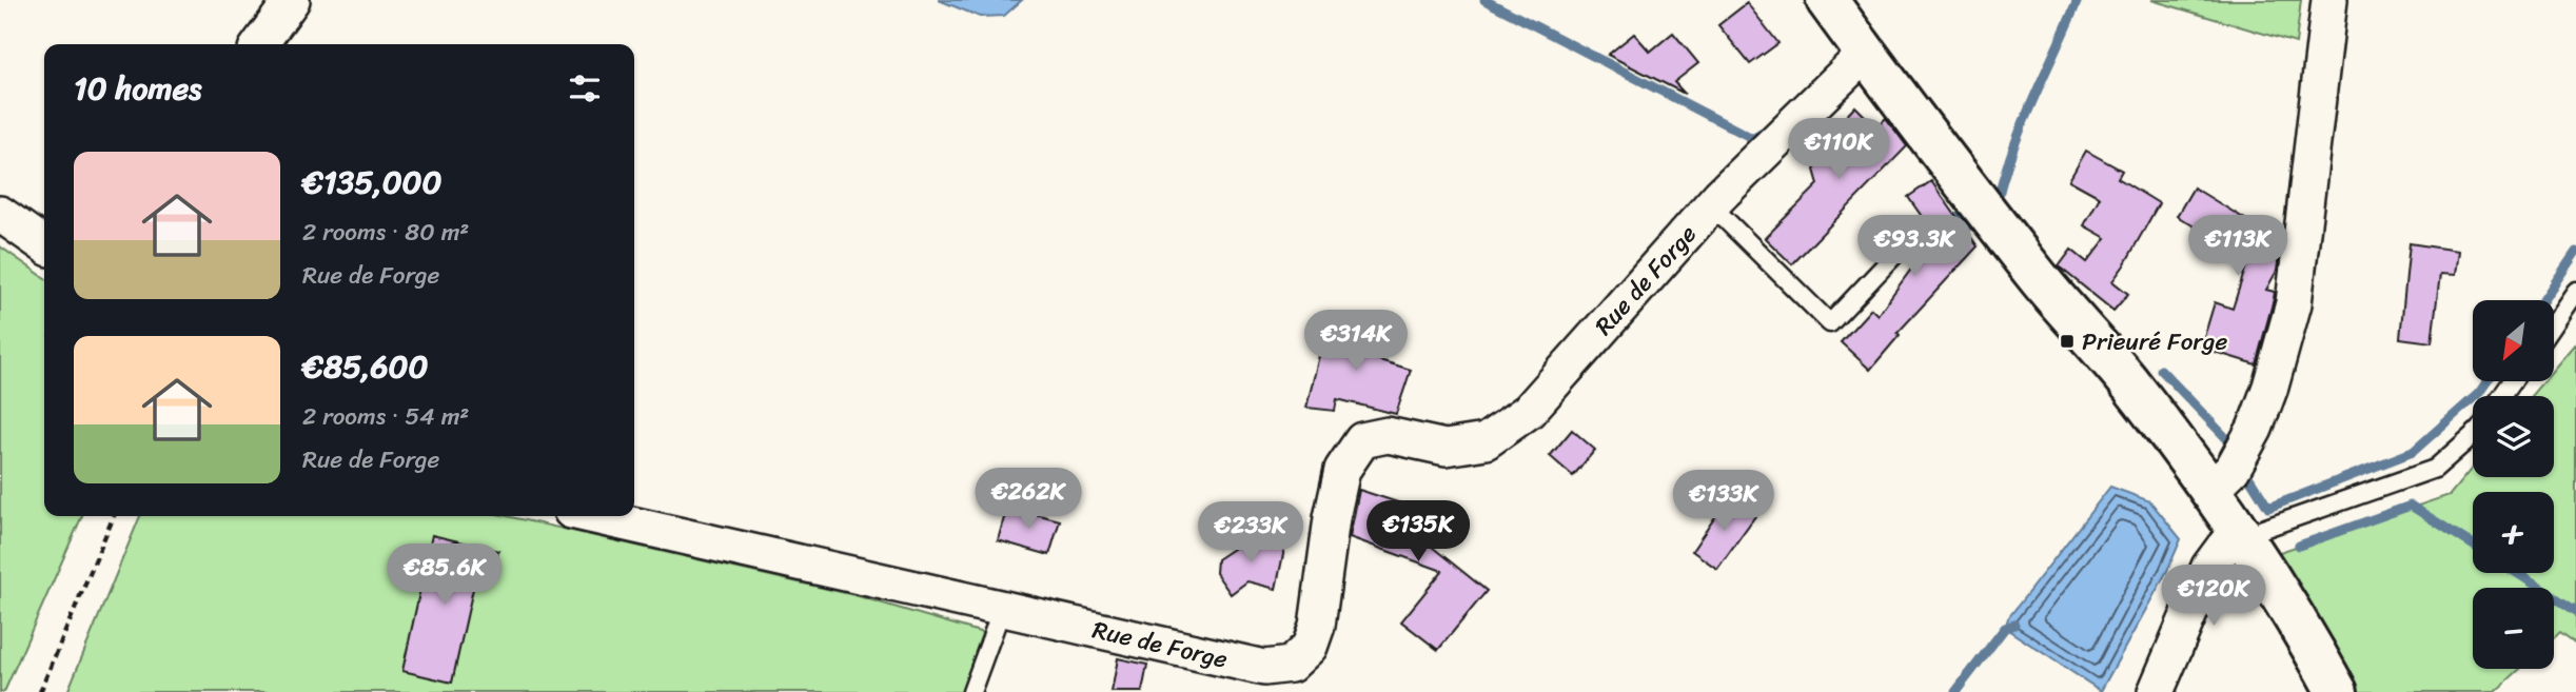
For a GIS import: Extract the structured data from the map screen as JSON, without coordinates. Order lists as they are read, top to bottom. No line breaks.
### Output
{"streets":{"street":["Rue de Forge"]},"places":{"transit":["Prieuré Forge"]},"north":"bottom left","page":{"heading":"10 homes","price":["€110K","€93.3K","€113K","€314K","€262K","€133K","€135K","€233K","€85.6K","€120K"],"list":[{"name":"€135,000","note":"2 rooms · 80 m² · Rue de Forge"},{"name":"€85,600","note":"2 rooms · 54 m² · Rue de Forge"}],"map_buttons":["+","−"]}}
